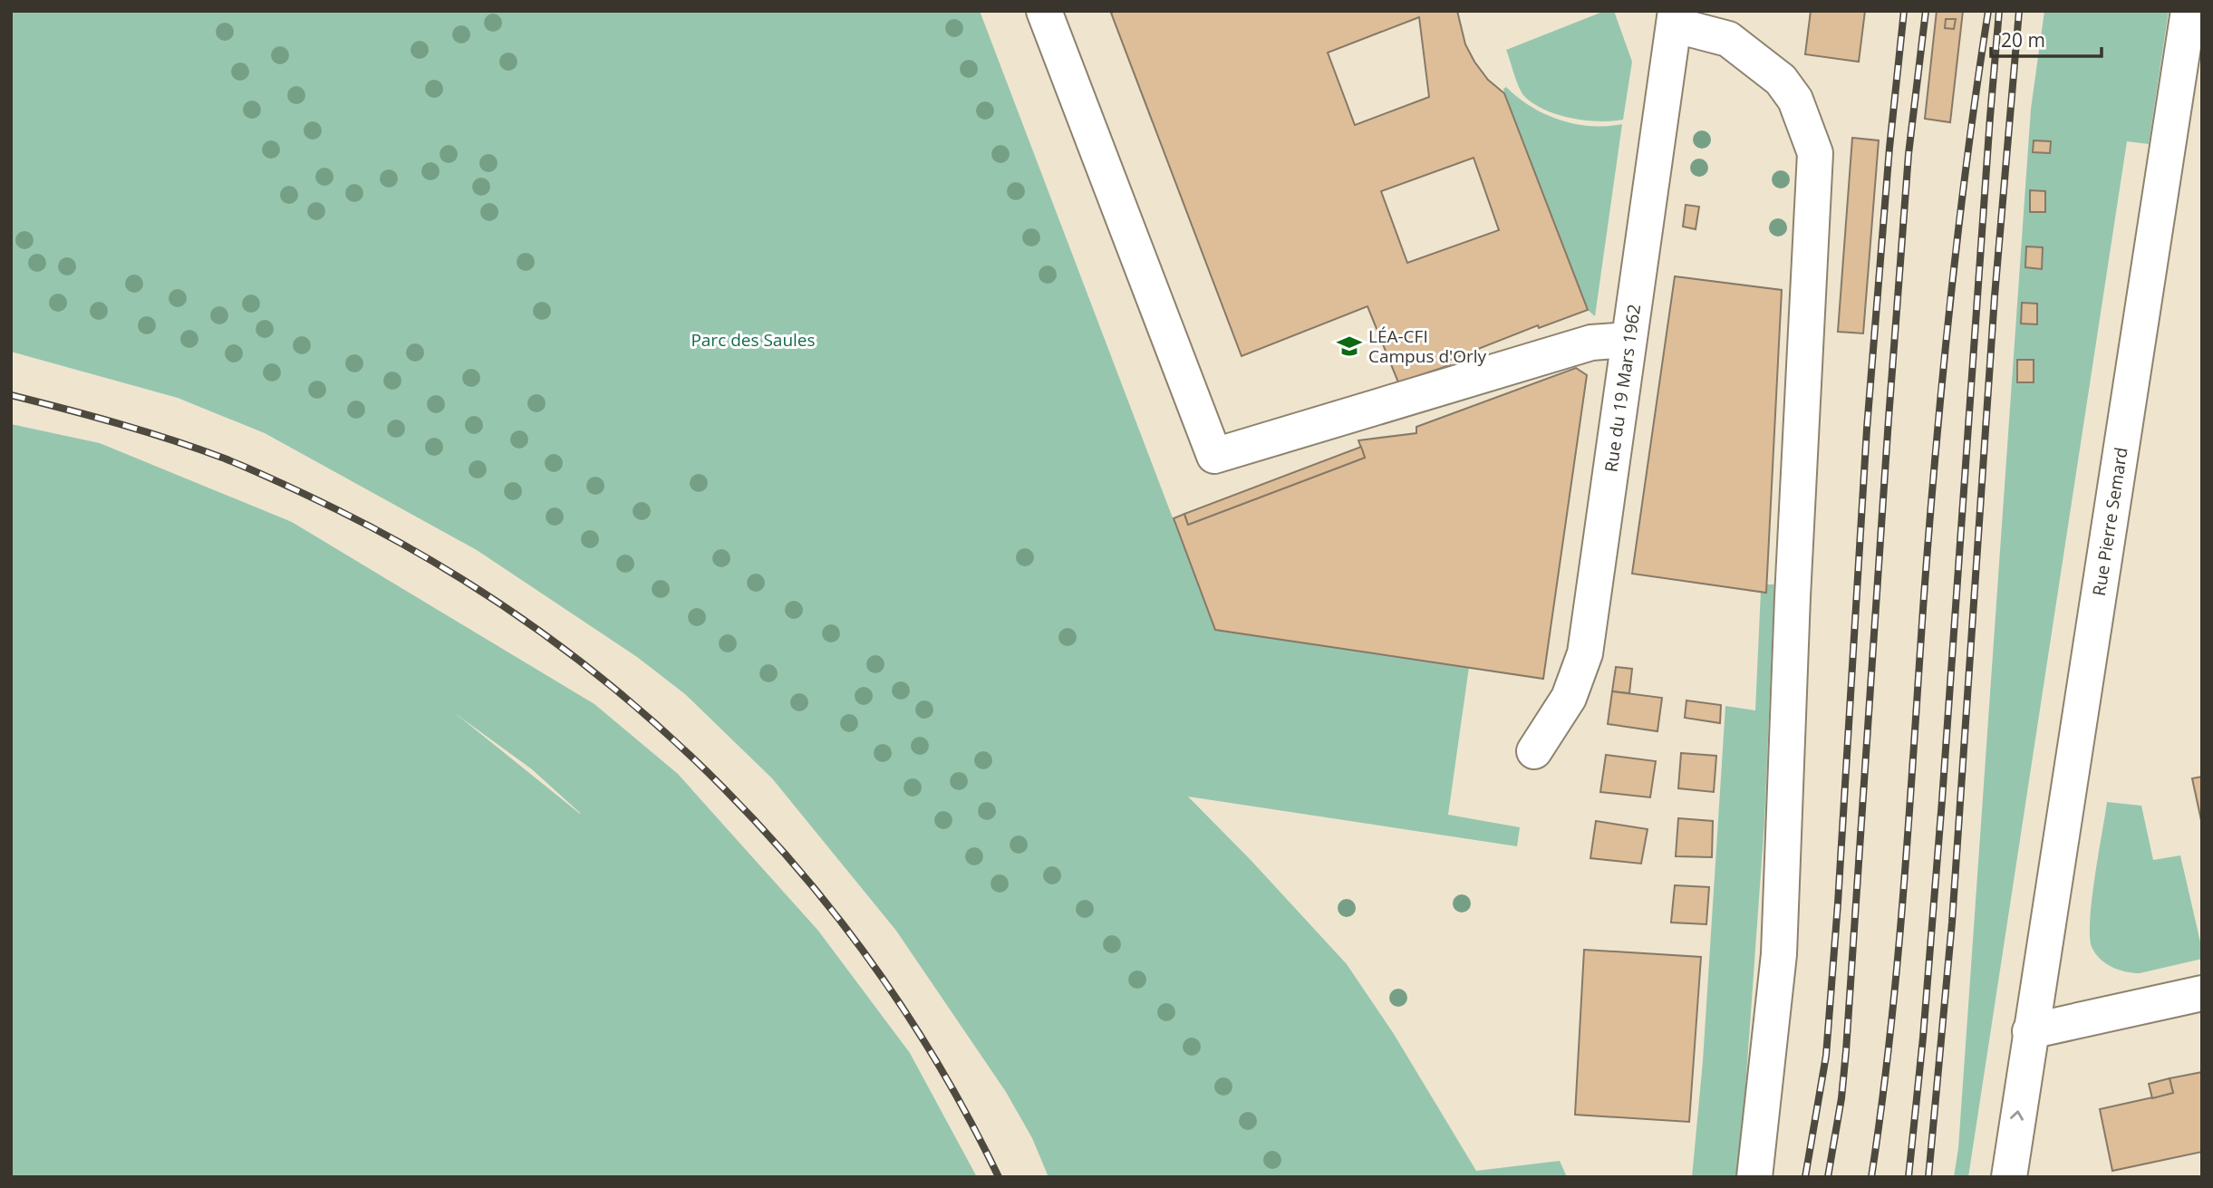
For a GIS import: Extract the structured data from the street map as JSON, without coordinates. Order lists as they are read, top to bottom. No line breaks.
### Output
{"streets":{"street":["Rue du 19 Mars 1962","Rue Pierre Semard"]},"parks":["Parc des Saules"],"places":{"school or university":["LÉA-CFI Campus d'Orly"]},"scale_bar":"20 m"}
